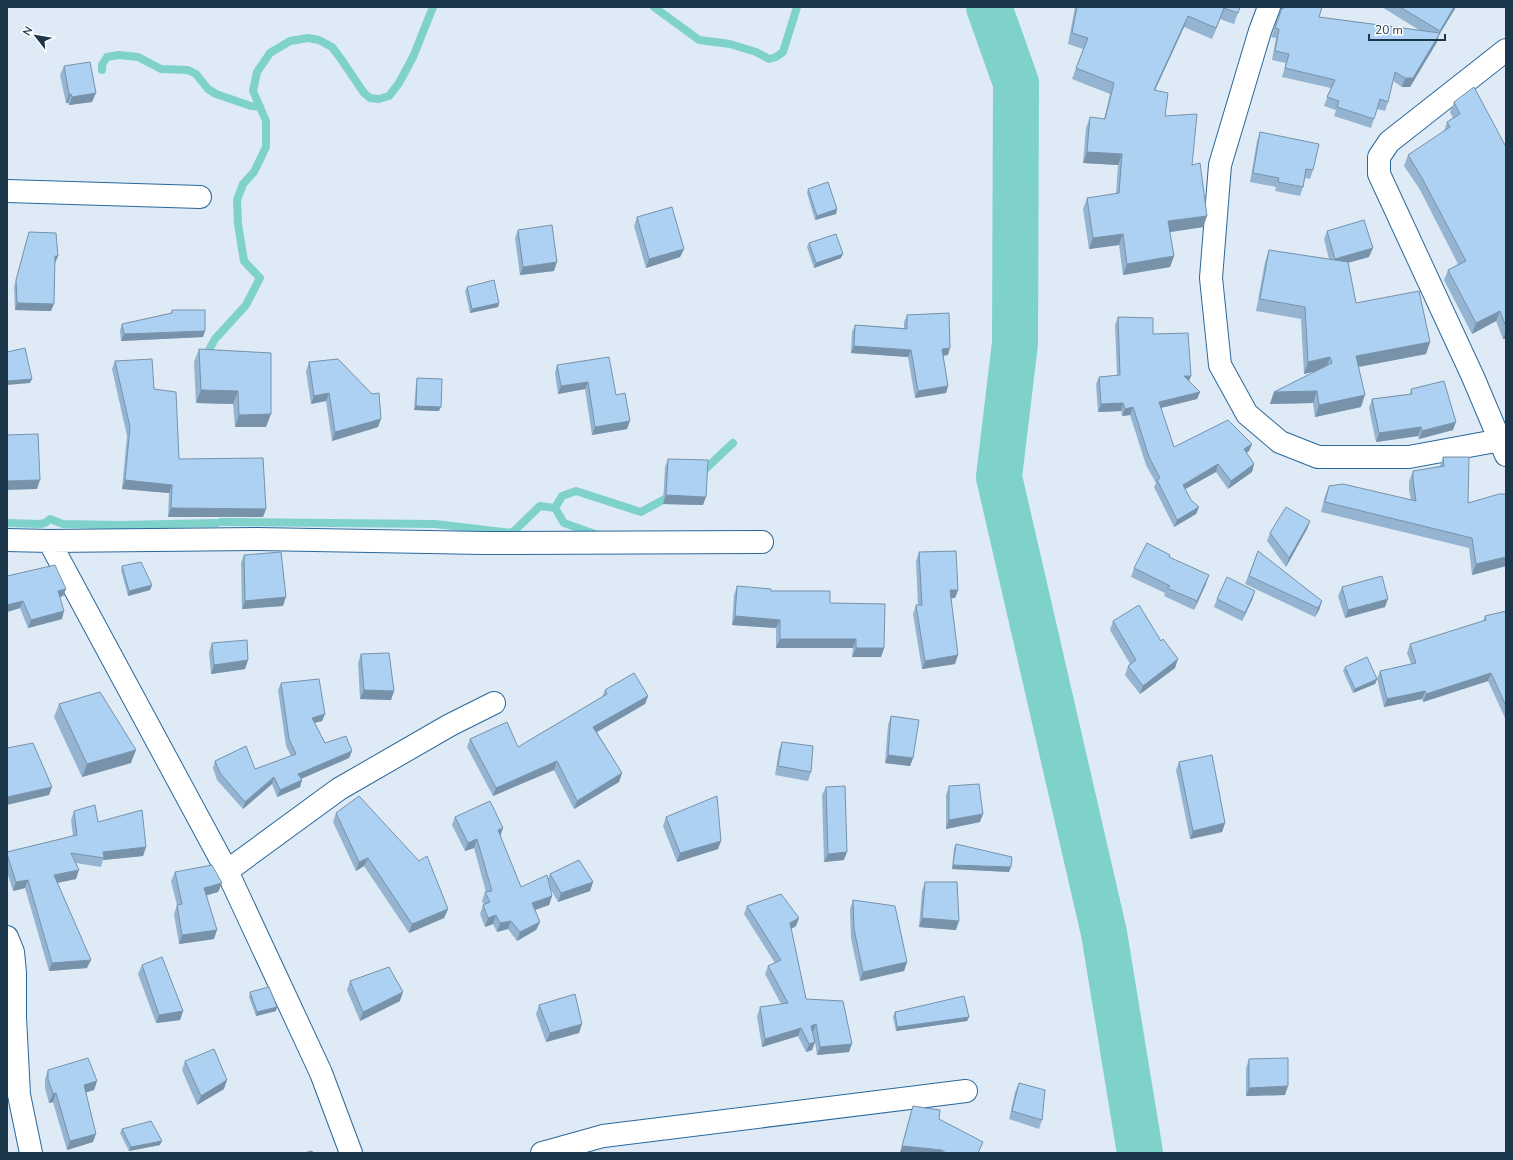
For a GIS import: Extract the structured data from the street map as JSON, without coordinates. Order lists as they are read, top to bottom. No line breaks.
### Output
{"scale_bar":"20 m","north":"top left"}
